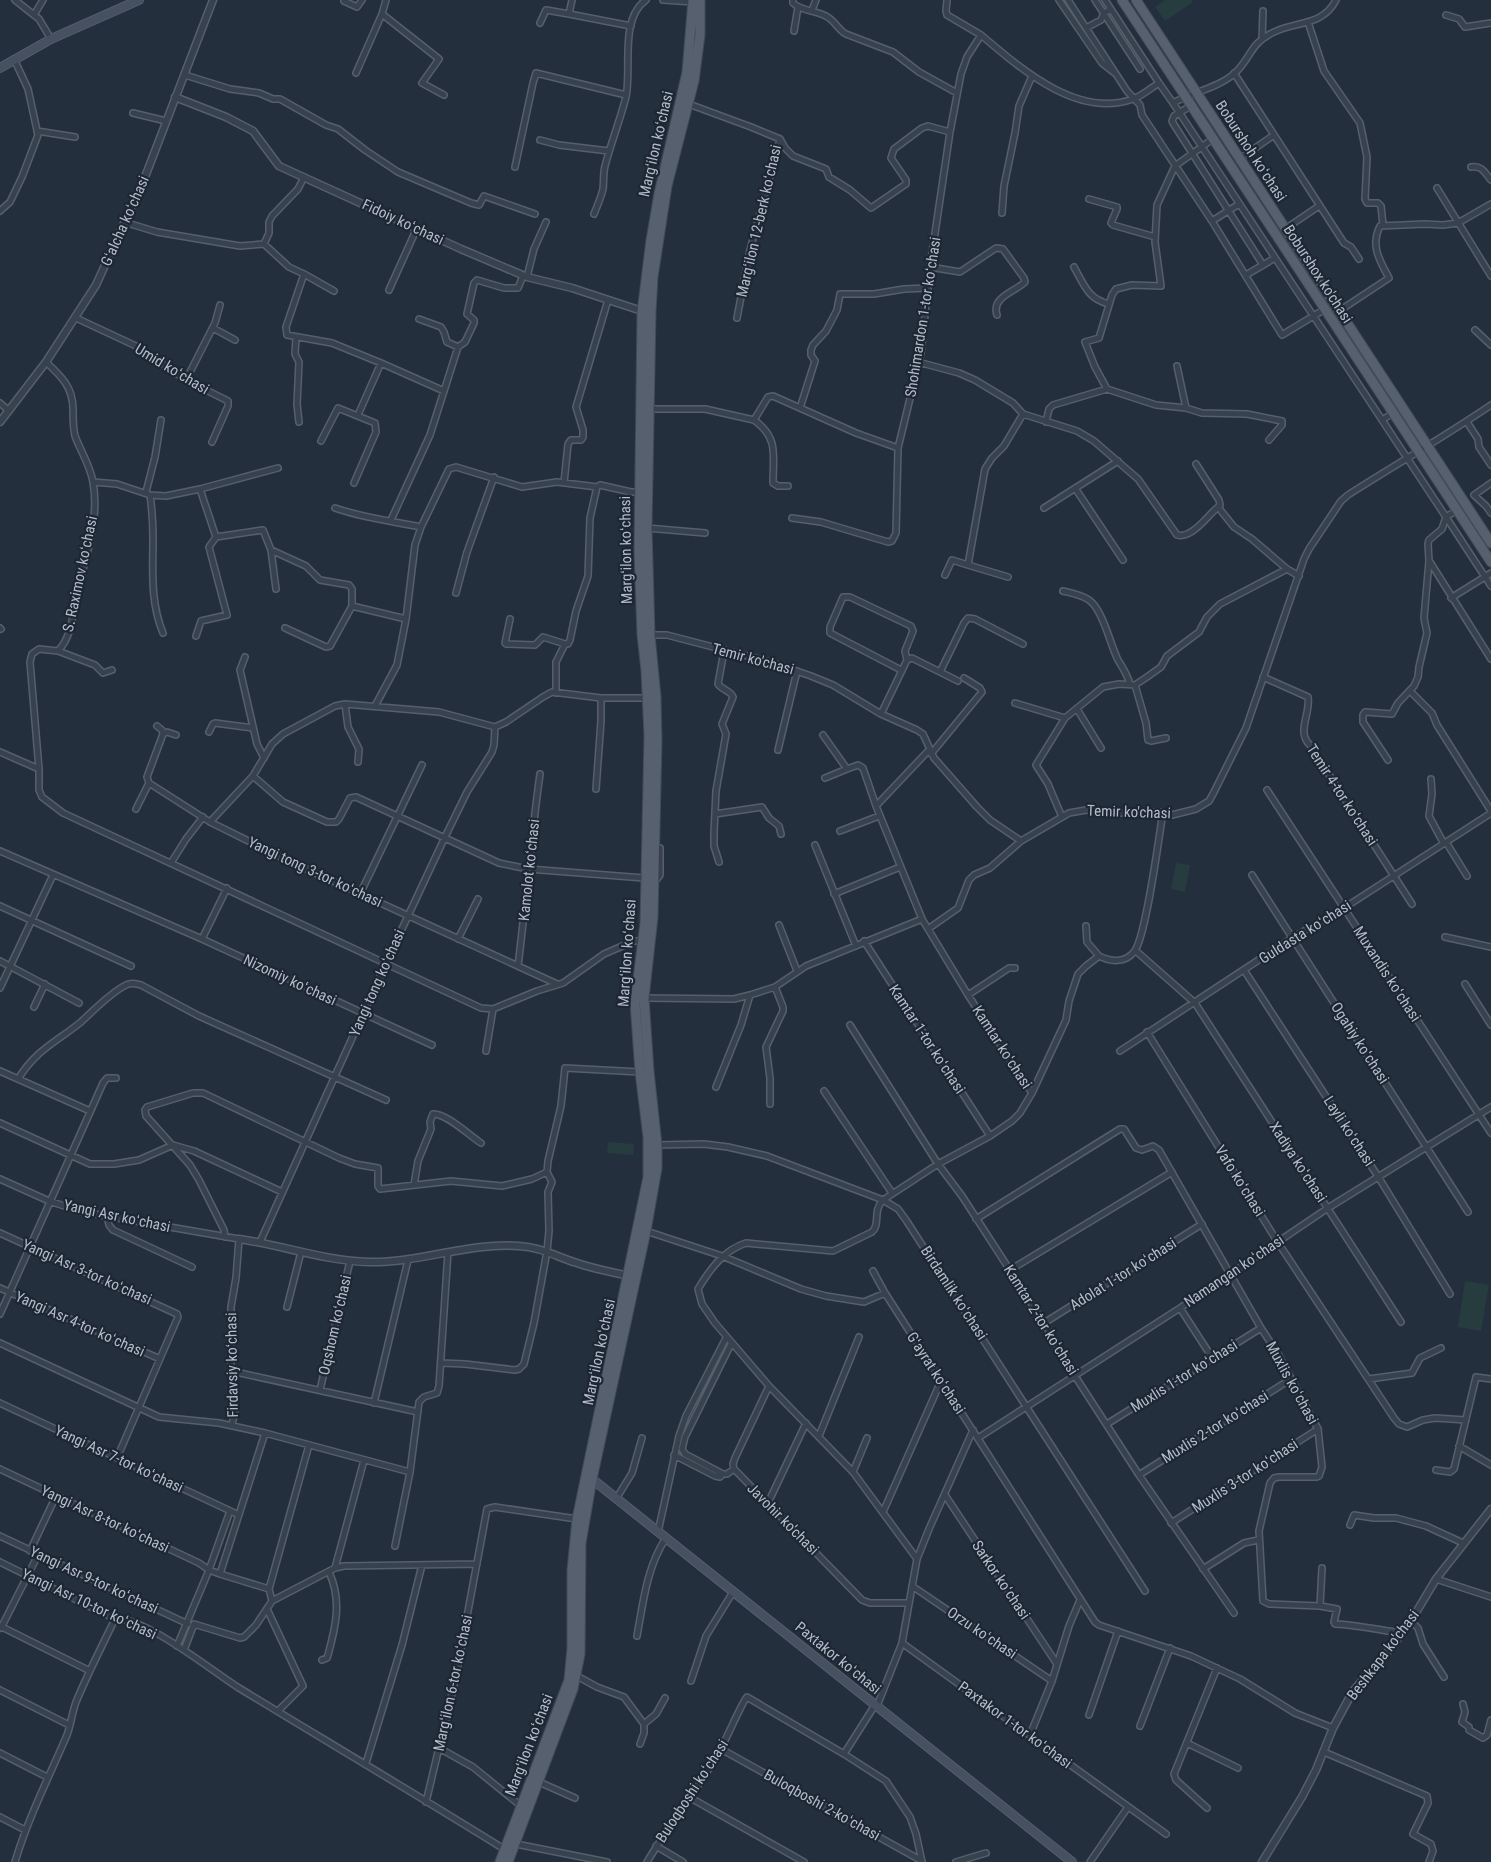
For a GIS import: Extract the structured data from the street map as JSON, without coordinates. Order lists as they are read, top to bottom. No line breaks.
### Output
{"streets":{"main road":["Margʻilon koʻchasi","Boburshoh koʻchasi","Boburshox ko'chasi","Paxtakor koʻchasi"],"street":["Gʻalcha koʻchasi","Margʻilon 12-berk koʻchasi","Fidoiy koʻchasi","Shohimardon 1-tor koʻchasi","Umid koʻchasi","S. Raximov koʻchasi","Temir ko'chasi","Temir 4-tor koʻchasi","Kamolot koʻchasi","Yangi tong 3-tor koʻchasi","Guldasta koʻchasi","Muxandis koʻchasi","Nizomiy koʻchasi","Yangi tong koʻchasi","Kamtar 1-tor koʻchasi","Ogahiy koʻchasi","Kamtar koʻchasi","Layli koʻchasi","Xadiya koʻchasi","Vafo koʻchasi","Yangi Asr koʻchasi","Namangan koʻchasi","Yangi Asr 3-tor koʻchasi","Adolat 1-tor koʻchasi","Birdamlik koʻchasi","Kamtar 2-tor koʻchasi","Yangi Asr 4-tor koʻchasi","Oqshom koʻchasi","Firdavsiy koʻchasi","Gʻayrat koʻchasi","Muxlis 1-tor koʻchasi","Muxlis koʻchasi","Muxlis 2-tor koʻchasi","Yangi Asr 7-tor koʻchasi","Muxlis 3-tor koʻchasi","Yangi Asr 8-tor koʻchasi","Javohir ko'chasi","Yangi Asr 9-tor koʻchasi","Sarkor koʻchasi","Yangi Asr 10-tor koʻchasi","Orzu koʻchasi","Beshkapa ko'chasi","Margʻilon 6-tor koʻchasi","Paxtakor 1-tor koʻchasi","Buloqboshi koʻchasi","Buloqboshi 2-koʻchasi"]},"crossings":[["Margʻilon koʻchasi","Margʻilon 12-berk koʻchasi"],["Margʻilon koʻchasi","Fidoiy koʻchasi"],["Margʻilon koʻchasi","Temir ko'chasi"],["Margʻilon koʻchasi","Birdamlik koʻchasi"],["Margʻilon koʻchasi","Yangi Asr 10-tor koʻchasi"],["Margʻilon koʻchasi","Paxtakor koʻchasi"],["Margʻilon koʻchasi","Margʻilon 6-tor koʻchasi"],["Boburshoh koʻchasi","Temir ko'chasi"],["Gʻalcha koʻchasi","Fidoiy koʻchasi"],["Gʻalcha koʻchasi","Umid koʻchasi"],["Gʻalcha koʻchasi","S. Raximov koʻchasi"],["Boburshox ko'chasi","Temir ko'chasi"],["Temir ko'chasi","Temir 4-tor koʻchasi"],["Temir 4-tor koʻchasi","Guldasta koʻchasi"],["Kamolot koʻchasi","Yangi tong 3-tor koʻchasi"],["Yangi tong 3-tor koʻchasi","Yangi tong koʻchasi"],["Guldasta koʻchasi","Muxandis koʻchasi"],["Guldasta koʻchasi","Ogahiy koʻchasi"],["Guldasta koʻchasi","Layli koʻchasi"],["Guldasta koʻchasi","Xadiya koʻchasi"],["Guldasta koʻchasi","Vafo koʻchasi"],["Muxandis koʻchasi","Namangan koʻchasi"],["Nizomiy koʻchasi","Yangi tong koʻchasi"],["Kamtar 1-tor koʻchasi","Kamtar koʻchasi"],["Ogahiy koʻchasi","Namangan koʻchasi"],["Kamtar koʻchasi","Birdamlik koʻchasi"],["Kamtar koʻchasi","Kamtar 2-tor koʻchasi"],["Layli koʻchasi","Namangan koʻchasi"],["Xadiya koʻchasi","Namangan koʻchasi"],["Vafo koʻchasi","Namangan koʻchasi"],["Yangi Asr koʻchasi","Firdavsiy koʻchasi"],["Namangan koʻchasi","Birdamlik koʻchasi"],["Namangan koʻchasi","Kamtar 2-tor koʻchasi"],["Namangan koʻchasi","Gʻayrat koʻchasi"],["Namangan koʻchasi","Muxlis koʻchasi"],["Yangi Asr 3-tor koʻchasi","Yangi Asr 4-tor koʻchasi"],["Adolat 1-tor koʻchasi","Kamtar 2-tor koʻchasi"],["Adolat 1-tor koʻchasi","Muxlis koʻchasi"],["Kamtar 2-tor koʻchasi","Muxlis 1-tor koʻchasi"],["Kamtar 2-tor koʻchasi","Muxlis koʻchasi"],["Kamtar 2-tor koʻchasi","Muxlis 2-tor koʻchasi"],["Kamtar 2-tor koʻchasi","Muxlis 3-tor koʻchasi"],["Oqshom koʻchasi","Firdavsiy koʻchasi"],["Gʻayrat koʻchasi","Beshkapa ko'chasi"],["Muxlis 1-tor koʻchasi","Muxlis koʻchasi"],["Muxlis koʻchasi","Muxlis 2-tor koʻchasi"],["Muxlis koʻchasi","Muxlis 3-tor koʻchasi"],["Yangi Asr 10-tor koʻchasi","Margʻilon 6-tor koʻchasi"],["Buloqboshi koʻchasi","Buloqboshi 2-koʻchasi"]]}
